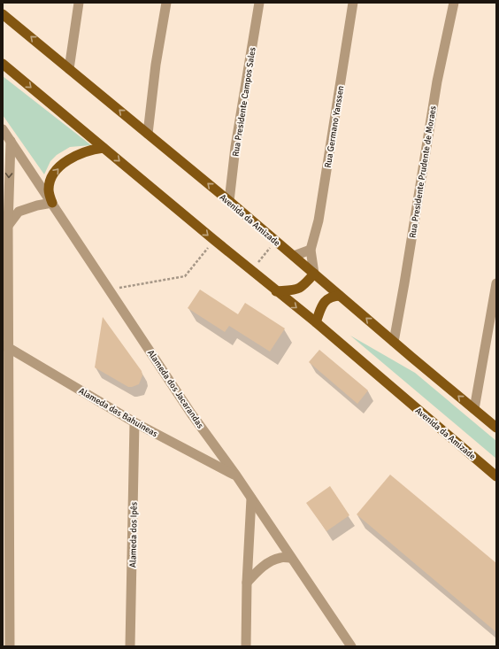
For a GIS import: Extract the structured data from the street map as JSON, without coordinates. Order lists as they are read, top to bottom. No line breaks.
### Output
{"streets":{"main road":["Avenida da Amizade"],"street":["Rua Presidente Campos Sales","Rua Germano Yanssen","Rua Presidente Prudente de Moraes","Alameda dos Jacarandas","Alameda das Bahuineas","Alameda dos Ipês"]},"crossings":[["Rua Presidente Campos Sales","Avenida da Amizade"],["Rua Germano Yanssen","Avenida da Amizade"],["Rua Presidente Prudente de Moraes","Avenida da Amizade"],["Alameda dos Jacarandas","Alameda das Bahuineas"],["Alameda das Bahuineas","Alameda dos Ipês"]]}
